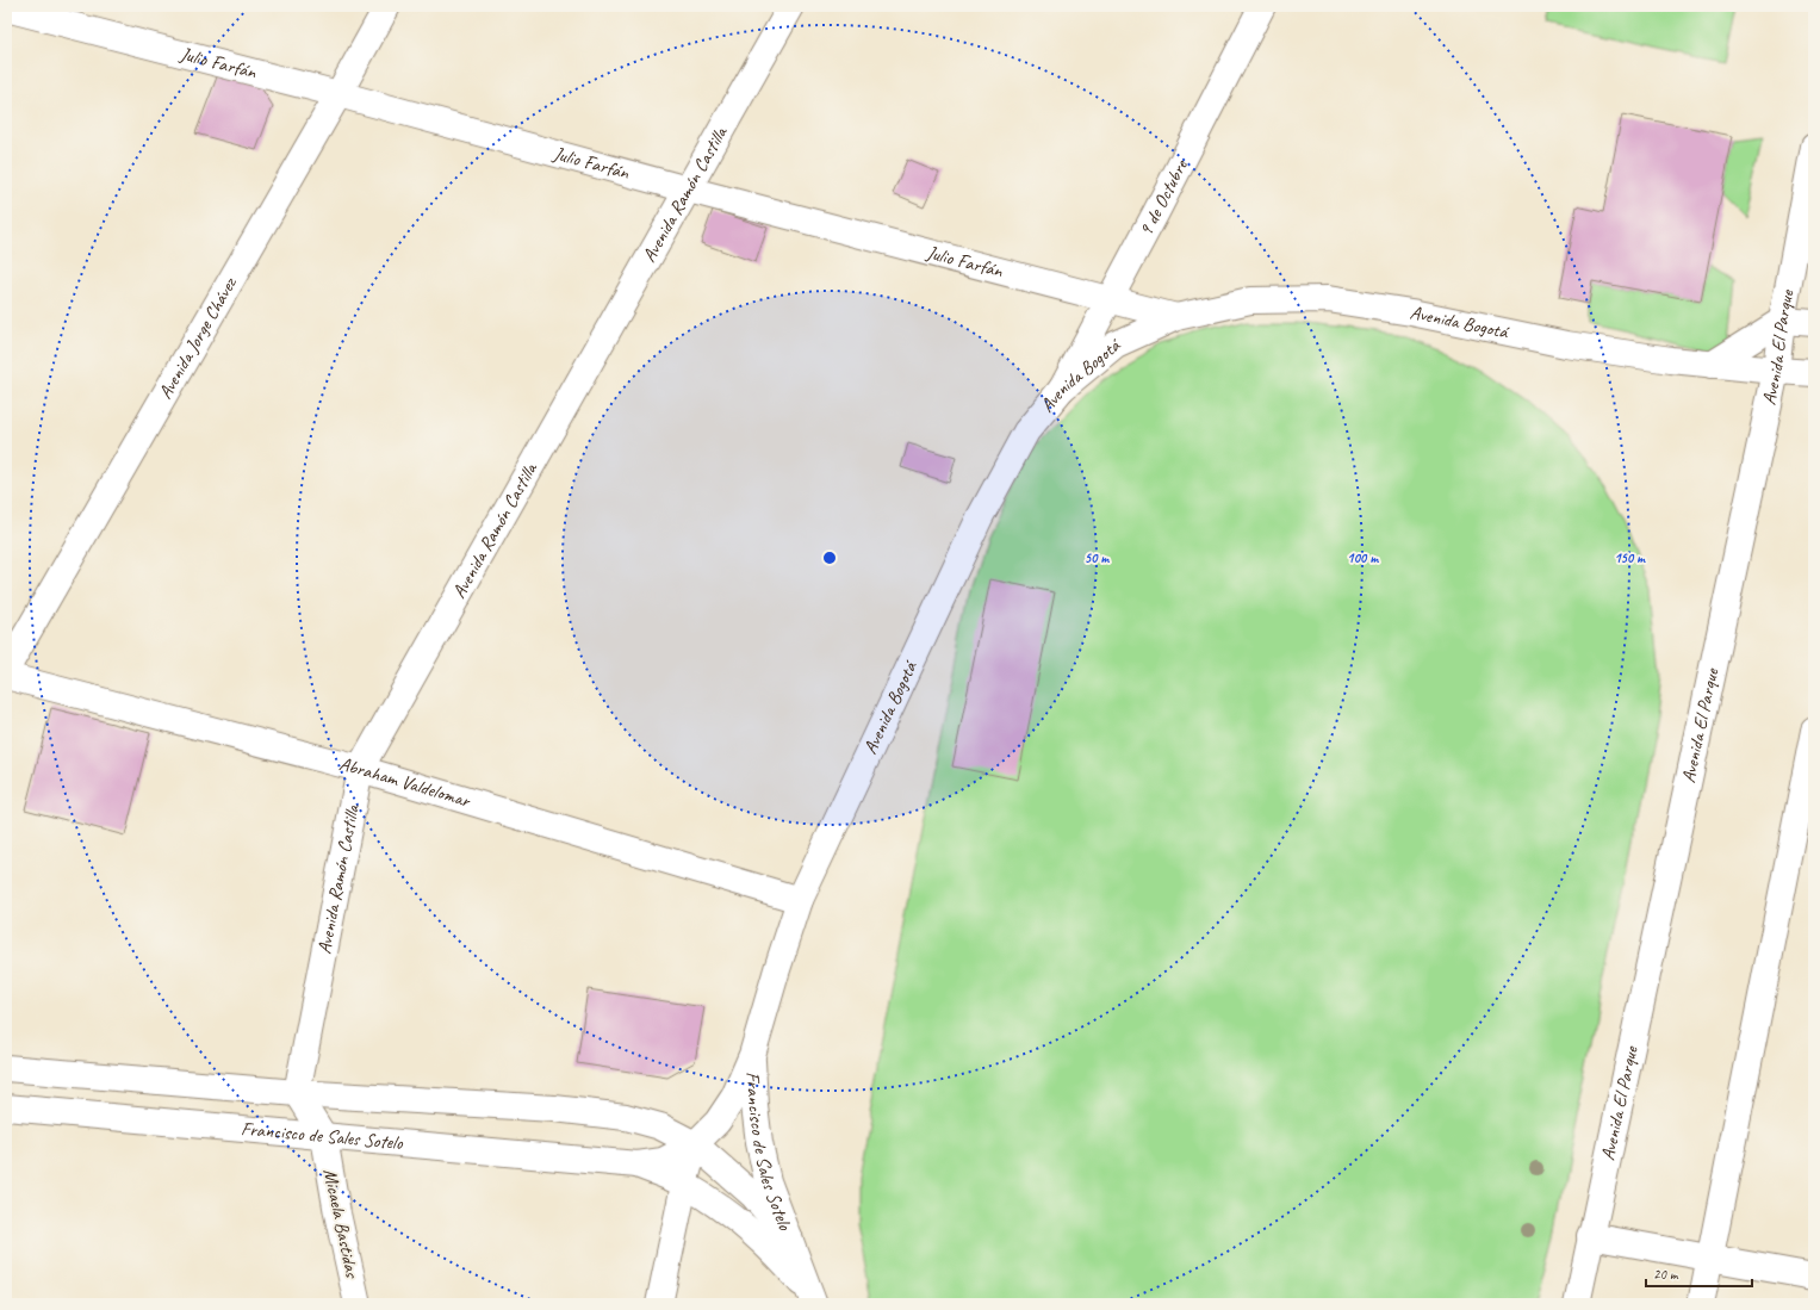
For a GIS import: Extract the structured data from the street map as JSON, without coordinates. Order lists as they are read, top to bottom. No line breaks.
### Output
{"streets":{"street":["Julio Farfán","Avenida Ramón Castilla","9 de Octubre","Avenida Bogotá","Avenida Jorge Chávez","Avenida El Parque","Abraham Valdelomar","Francisco de Sales Sotelo","Micaela Bastidas"]},"crossings":[["Julio Farfán","Avenida Ramón Castilla"],["Julio Farfán","9 de Octubre"],["Julio Farfán","Avenida Bogotá"],["Julio Farfán","Avenida Jorge Chávez"],["Avenida Ramón Castilla","Abraham Valdelomar"],["Avenida Ramón Castilla","Micaela Bastidas"],["9 de Octubre","Avenida Bogotá"],["Avenida Bogotá","Avenida El Parque"],["Avenida Bogotá","Abraham Valdelomar"],["Avenida Bogotá","Francisco de Sales Sotelo"],["Francisco de Sales Sotelo","Micaela Bastidas"]],"scale_bar":"20 m","rings":["50 m","100 m","150 m"]}
